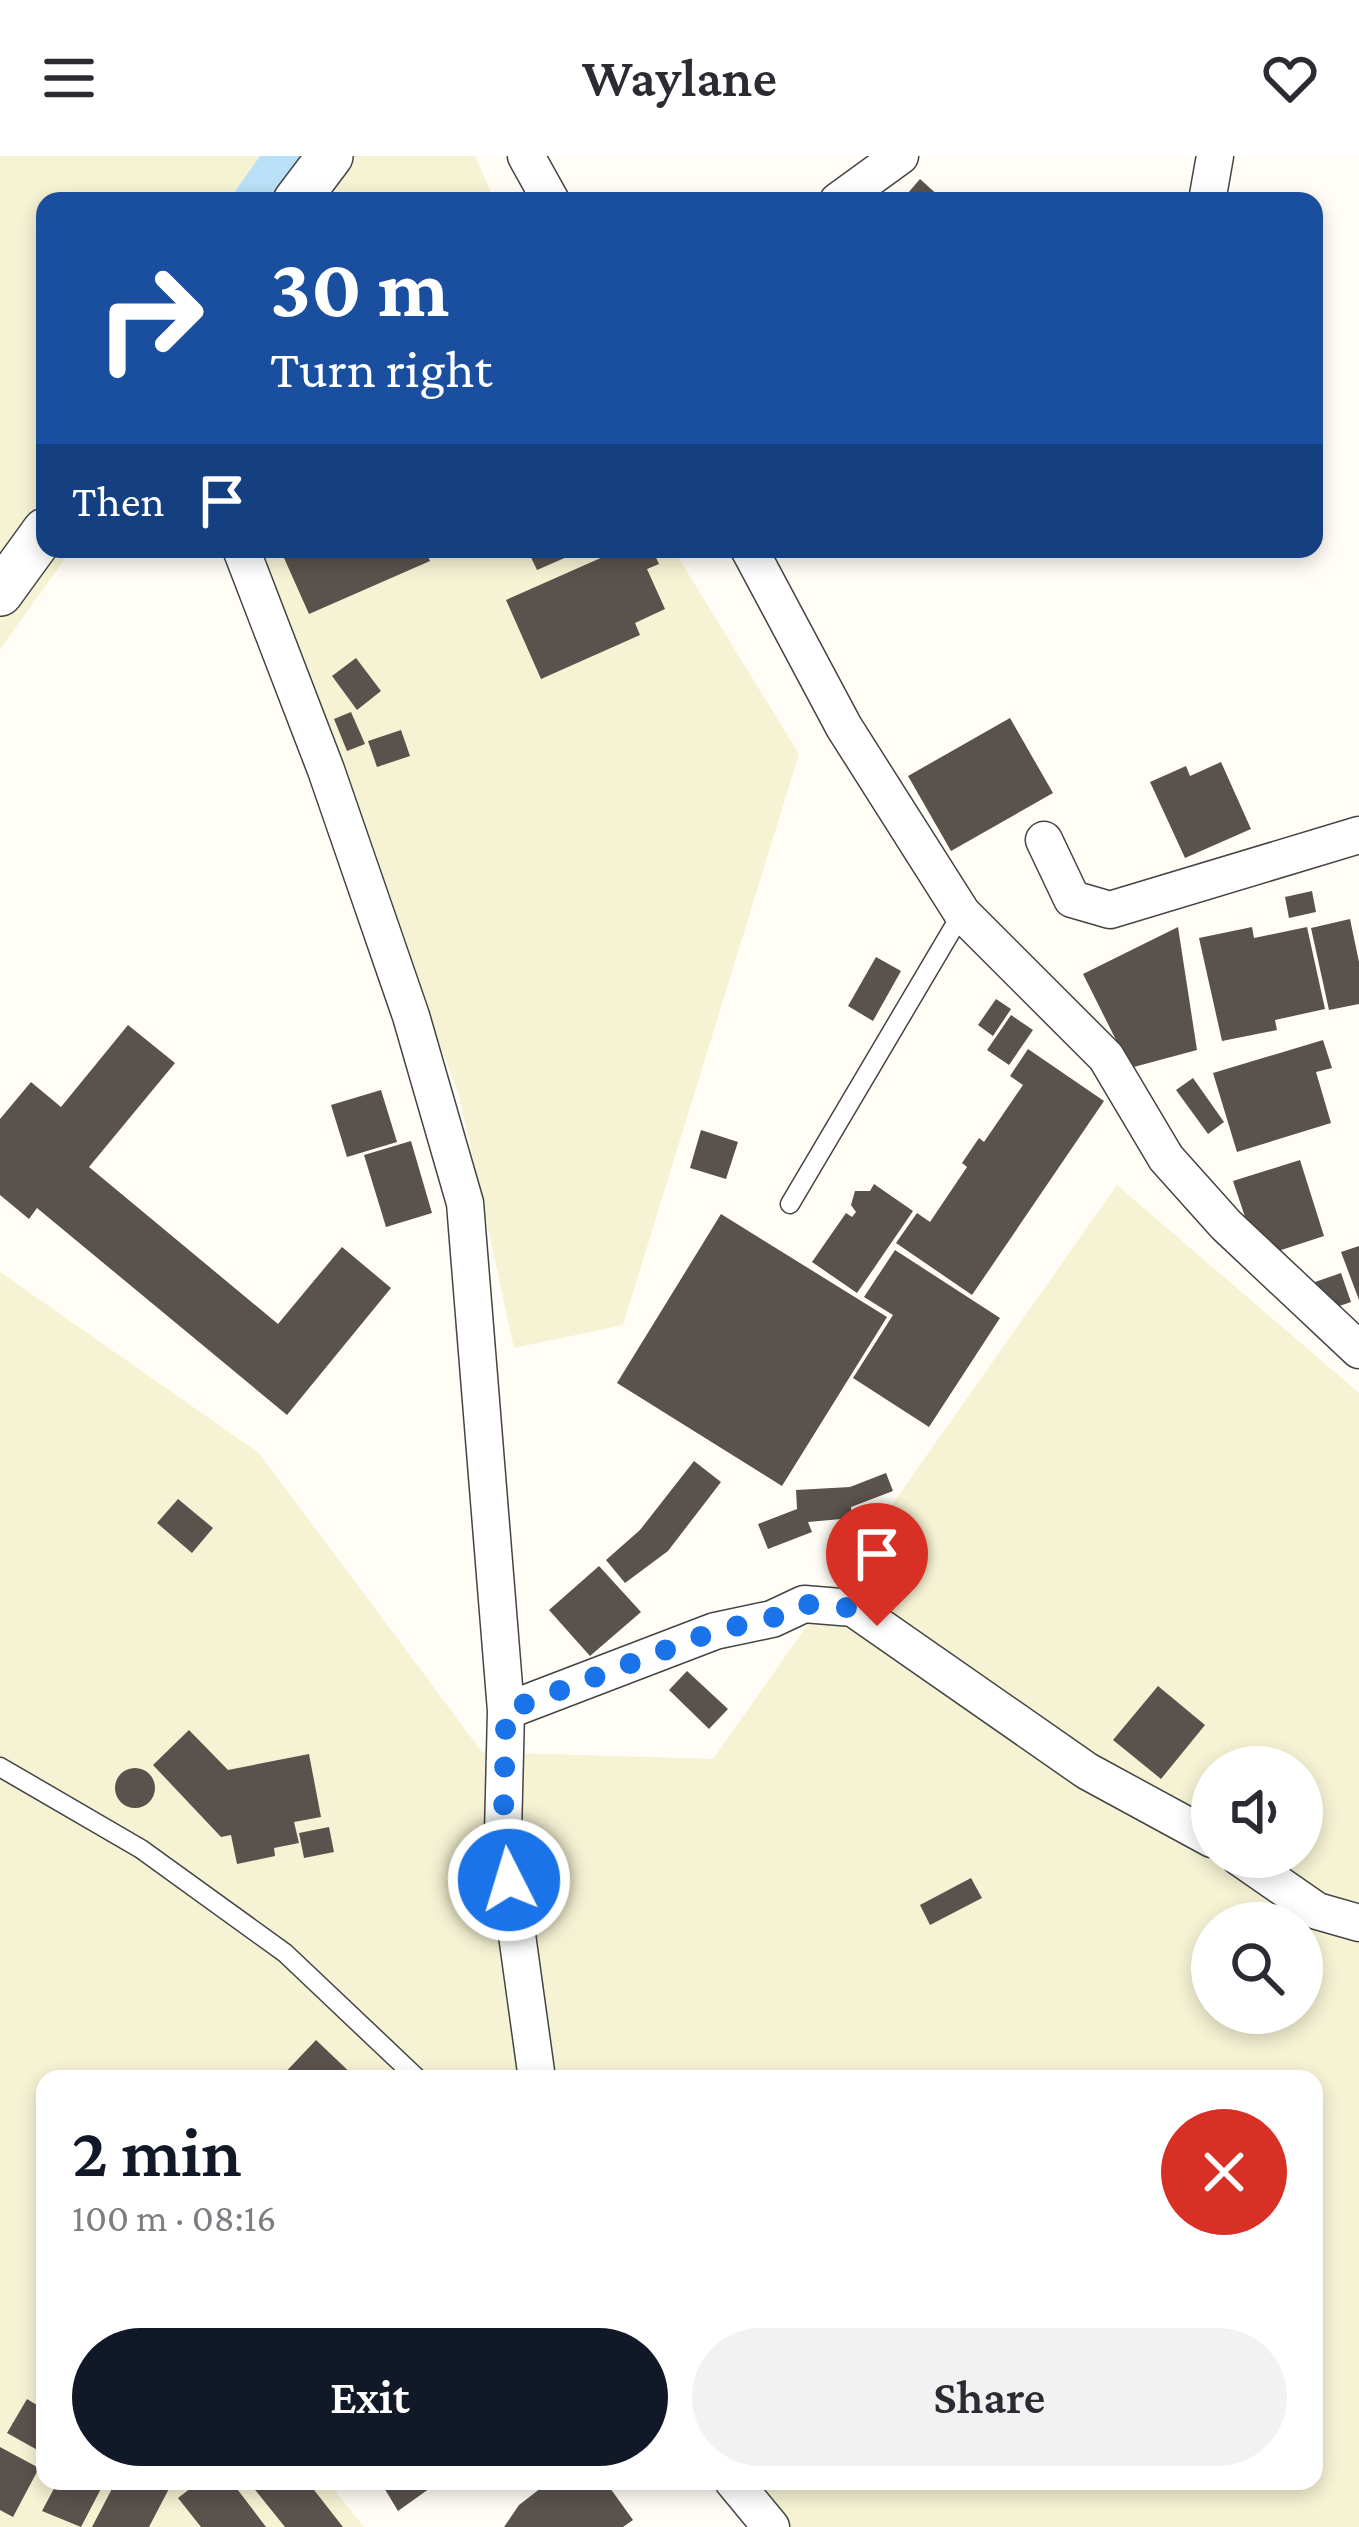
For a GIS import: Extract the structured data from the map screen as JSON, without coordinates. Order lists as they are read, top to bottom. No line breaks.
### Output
{"page":{"header":"Waylane","turn":["30 m","Turn right"],"then":"Then","heading":["2 min","100 m · 08:16"],"buttons":["Exit","Share"]}}
